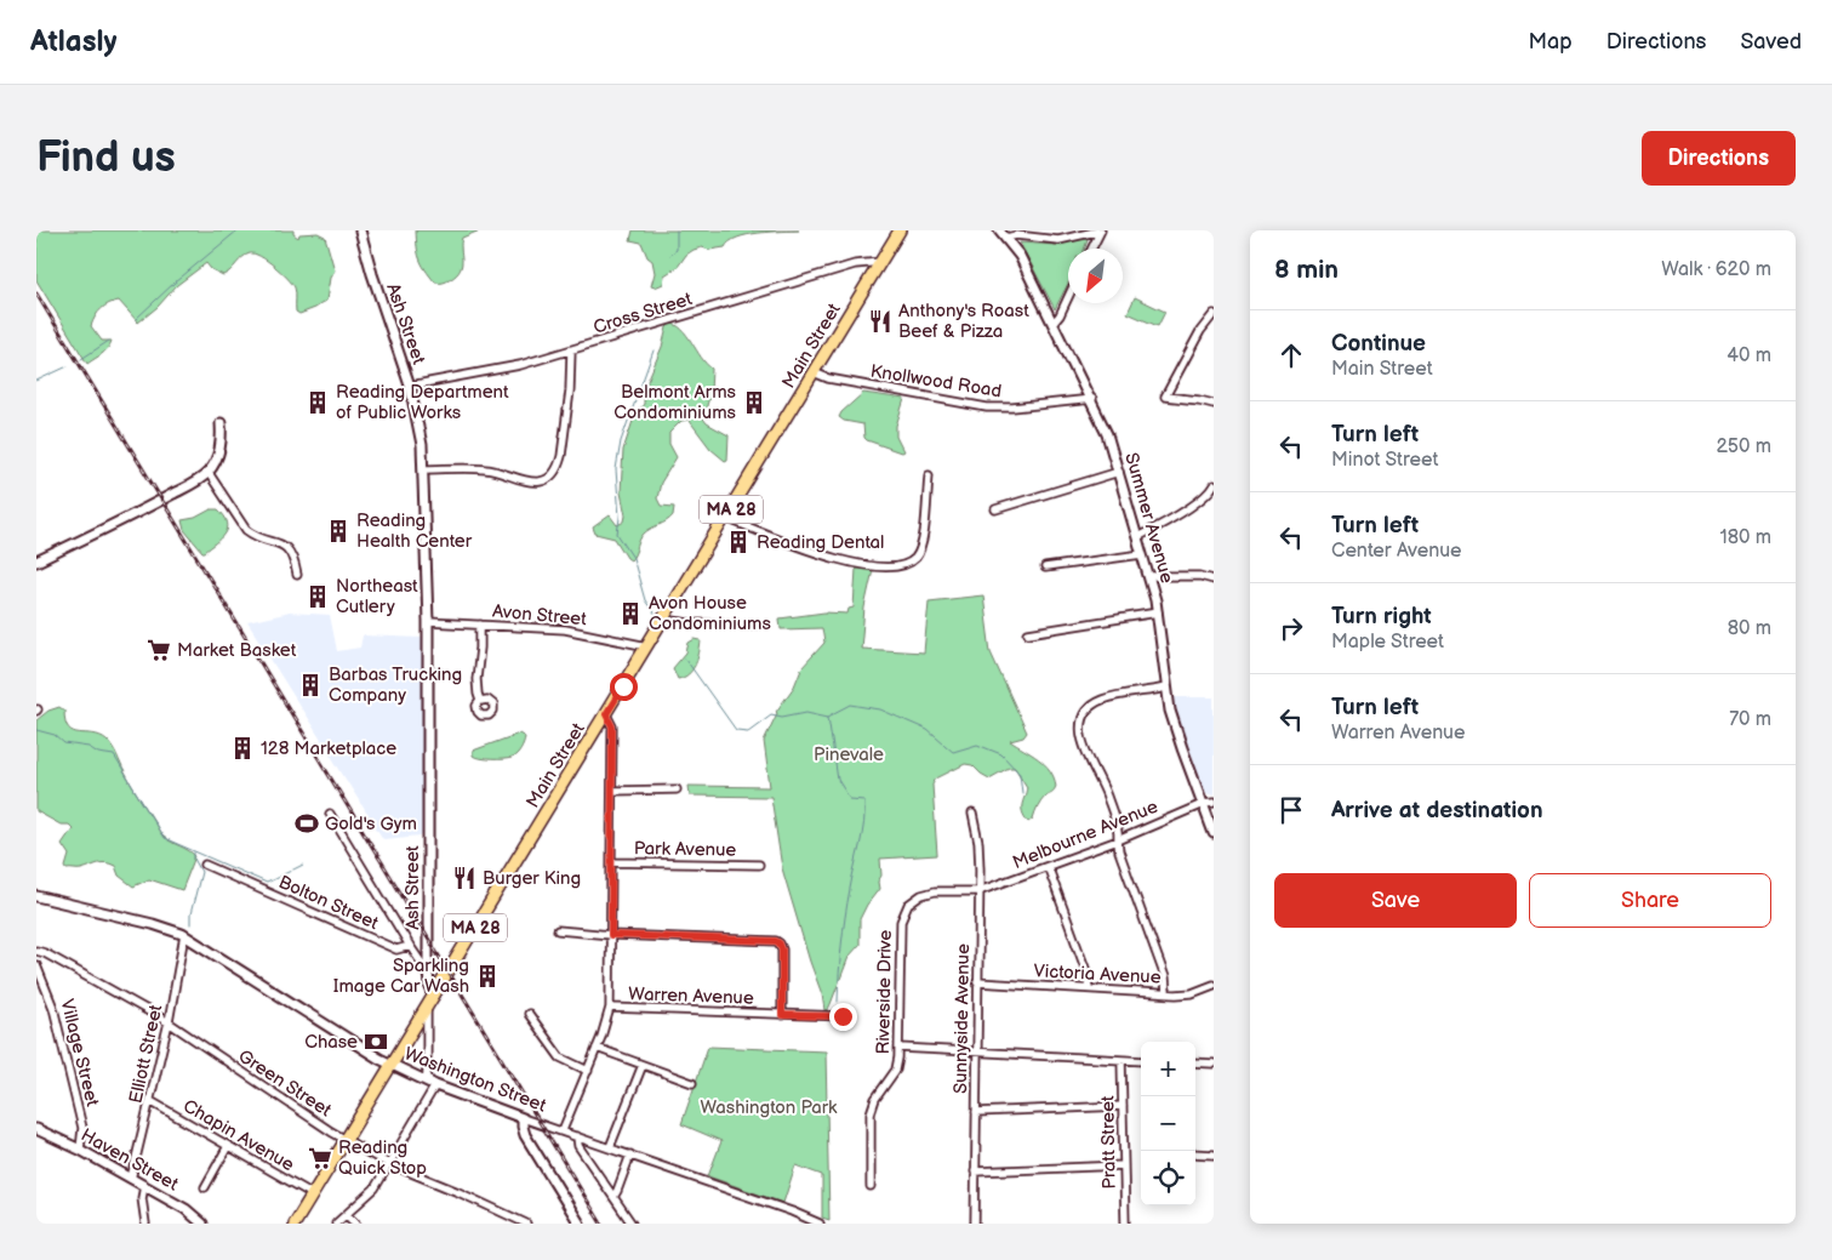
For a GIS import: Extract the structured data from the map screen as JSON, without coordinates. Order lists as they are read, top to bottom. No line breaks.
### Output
{"streets":{"main road":["Main Street","MA 28"],"street":["Cross Street","Ash Street","Knollwood Road","Summer Avenue","Avon Street","Melbourne Avenue","Park Avenue","Bolton Street","Victoria Avenue","Riverside Drive","Warren Avenue","Sunnyside Avenue","Village Street","Elliott Street","Washington Street","Green Street","Chapin Avenue","Pratt Street","Haven Street"]},"crossings":[["Cross Street","Ash Street"],["Cross Street","Main Street"],["Ash Street","Main Street"],["Ash Street","Avon Street"],["Main Street","Knollwood Road"],["Main Street","Avon Street"],["Main Street","Washington Street"],["Main Street","Green Street"],["Main Street","Chapin Avenue"],["Knollwood Road","Summer Avenue"],["Summer Avenue","Melbourne Avenue"],["Melbourne Avenue","Riverside Drive"],["Melbourne Avenue","Sunnyside Avenue"],["Victoria Avenue","Sunnyside Avenue"],["Riverside Drive","Sunnyside Avenue"],["Village Street","Haven Street"],["Elliott Street","Washington Street"],["Elliott Street","Green Street"],["Elliott Street","Chapin Avenue"],["Elliott Street","Haven Street"]],"parks":["Pinevale","Washington Park"],"places":{"restaurant":["Anthony's Roast Beef & Pizza","Burger King"],"building":["Reading Department of Public Works","Belmont Arms Condominiums","Reading Health Center","Reading Dental","Northeast Cutlery","Avon House Condominiums","Barbas Trucking Company","128 Marketplace","Sparkling Image Car Wash"],"supermarket":["Market Basket","Reading Quick Stop"],"sports":["Gold's Gym"],"bank":["Chase"]},"north":"bottom left","page":{"header":"Atlasly","nav":["Map","Directions","Saved"],"buttons":["Directions",["Save","Share"]],"title":"Find us","heading":["8 min","Walk · 620 m"],"list":[["Continue","Main Street","40 m"],["Turn left","Minot Street","250 m"],["Turn left","Center Avenue","180 m"],["Turn right","Maple Street","80 m"],["Turn left","Warren Avenue","70 m"],"Arrive at destination"],"map_buttons":["+","−"]}}
